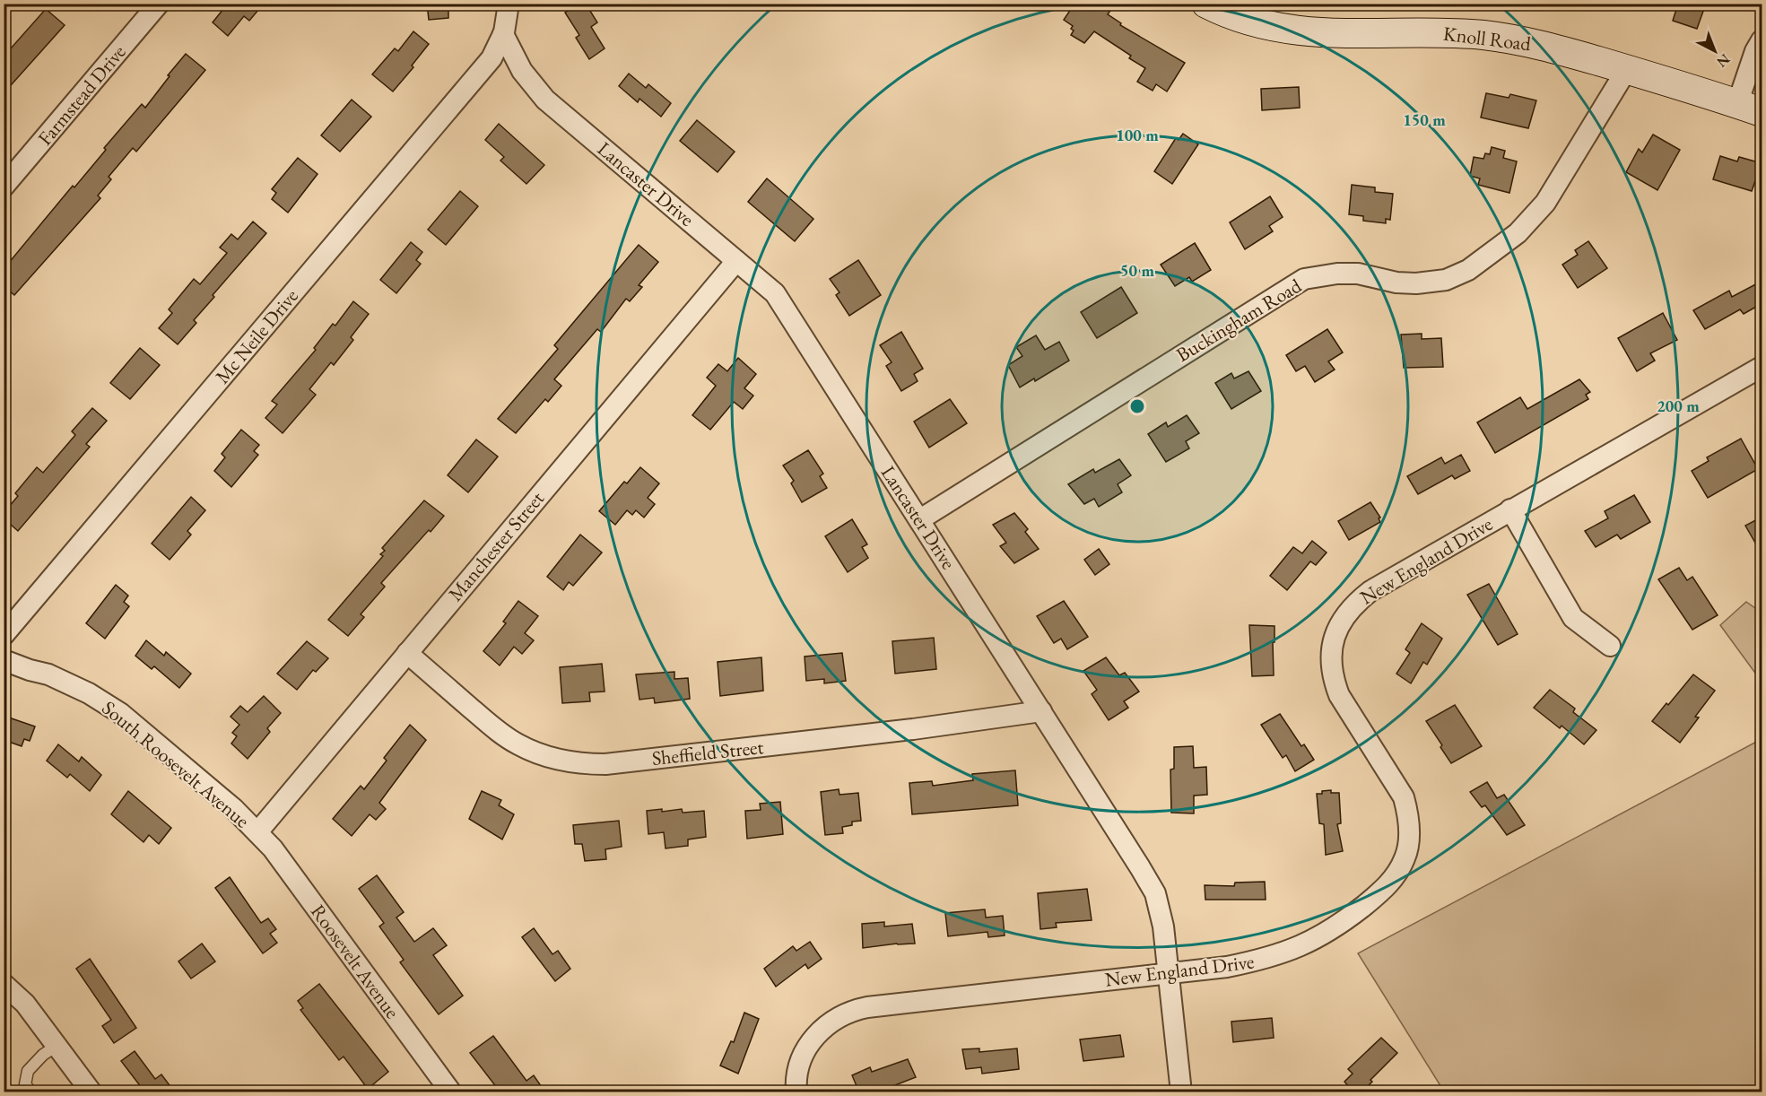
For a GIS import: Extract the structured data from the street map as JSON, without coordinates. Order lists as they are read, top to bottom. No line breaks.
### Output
{"streets":{"street":["Knoll Road","Farmstead Drive","Lancaster Drive","Buckingham Road","Mc Neile Drive","Manchester Street","New England Drive","Sheffield Street","South Roosevelt Avenue","Roosevelt Avenue"]},"crossings":[["Knoll Road","Buckingham Road"],["Lancaster Drive","Buckingham Road"],["Lancaster Drive","Mc Neile Drive"],["Lancaster Drive","Manchester Street"],["Lancaster Drive","New England Drive"],["Lancaster Drive","Sheffield Street"],["Manchester Street","Sheffield Street"],["Manchester Street","South Roosevelt Avenue"],["Manchester Street","Roosevelt Avenue"],["South Roosevelt Avenue","Roosevelt Avenue"]],"north":"bottom right","rings":["150 m","100 m","50 m","200 m"]}
